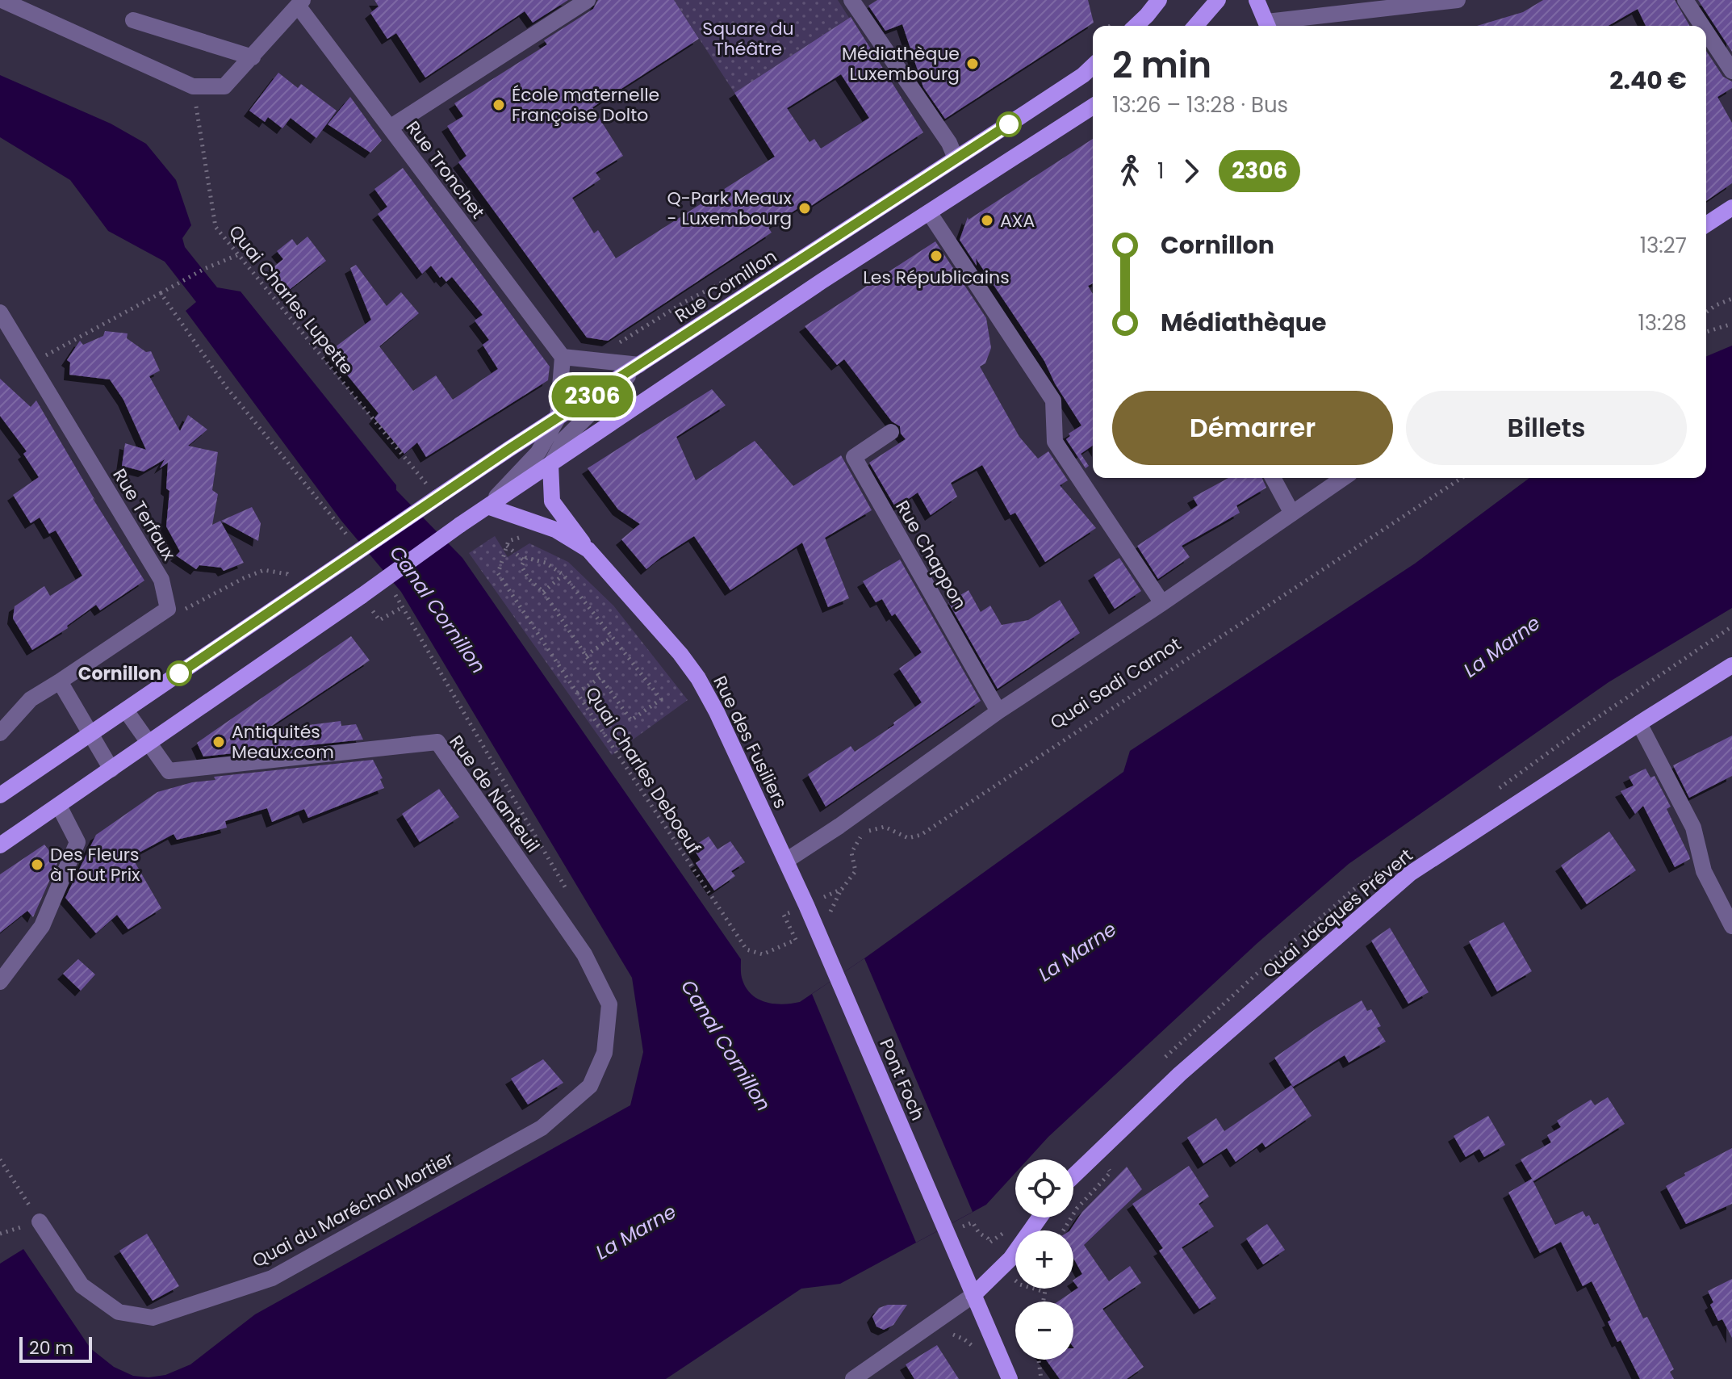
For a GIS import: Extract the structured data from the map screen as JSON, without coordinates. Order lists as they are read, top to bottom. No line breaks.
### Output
{"streets":{"main road":["Rue Cornillon","Rue des Fusiliers","Quai Jacques Prévert","Pont Foch"],"street":["Rue Tronchet","Rue Terfaux","Rue Chappon","Rue de Nanteuil","Quai du Maréchal Mortier"],"path":["Quai Charles Lupette","Quai Sadi Carnot","Quai Charles Deboeuf"]},"crossings":[["Rue Cornillon","Quai Charles Lupette"],["Rue des Fusiliers","Quai Charles Deboeuf"],["Rue des Fusiliers","Pont Foch"],["Rue de Nanteuil","Quai du Maréchal Mortier"]],"water":["Canal Cornillon","La Marne"],"parks":["Square du Théâtre"],"places":["Médiathèque Luxembourg","École maternelle Françoise Dolto","Q-Park Meaux - Luxembourg","AXA","Les Républicains","Cornillon","Antiquités Meaux.com","Des Fleurs à Tout Prix"],"lines":["bus line 2306"],"scale_bar":"20 m","page":{"on_map":"2306","heading":["2 min","13:26 – 13:28 · Bus","2.40 €"],"legs":["1","2306"],"list":[{"name":"Cornillon","value":"13:27"},{"name":"Médiathèque","value":"13:28"}],"buttons":["Démarrer","Billets"],"map_buttons":["+","−"],"scale":"20 m"}}
